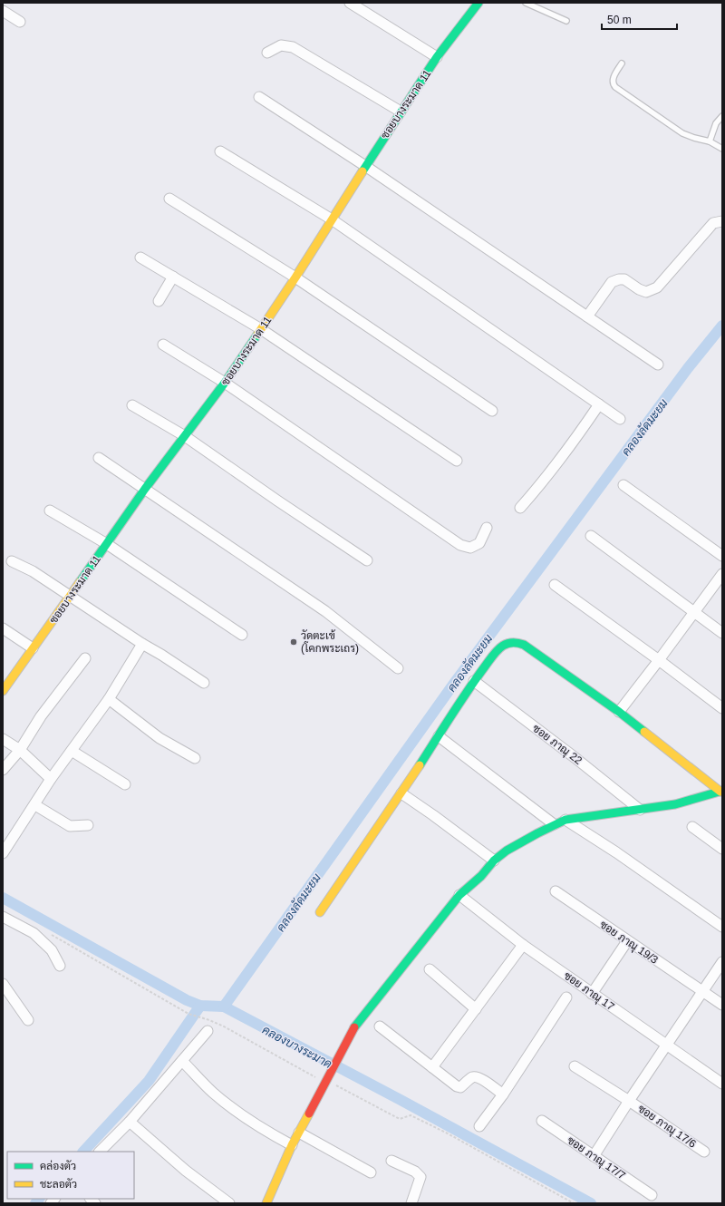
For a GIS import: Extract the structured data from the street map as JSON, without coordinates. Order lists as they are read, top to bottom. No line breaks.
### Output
{"streets":{"street":["ซอยบางระมาด 11","ซอย ภาณุ 22","ซอย ภาณุ 19/3","ซอย ภาณุ 17","ซอย ภาณุ 17/6","ซอย ภาณุ 17/7"]},"water":["คลองลัดมะยม","คลองบางระมาด"],"places":["วัดตะเข้ (โคกพระเถร)"],"legend":["คล่องตัว","ชะลอตัว"],"scale_bar":"50 m"}
